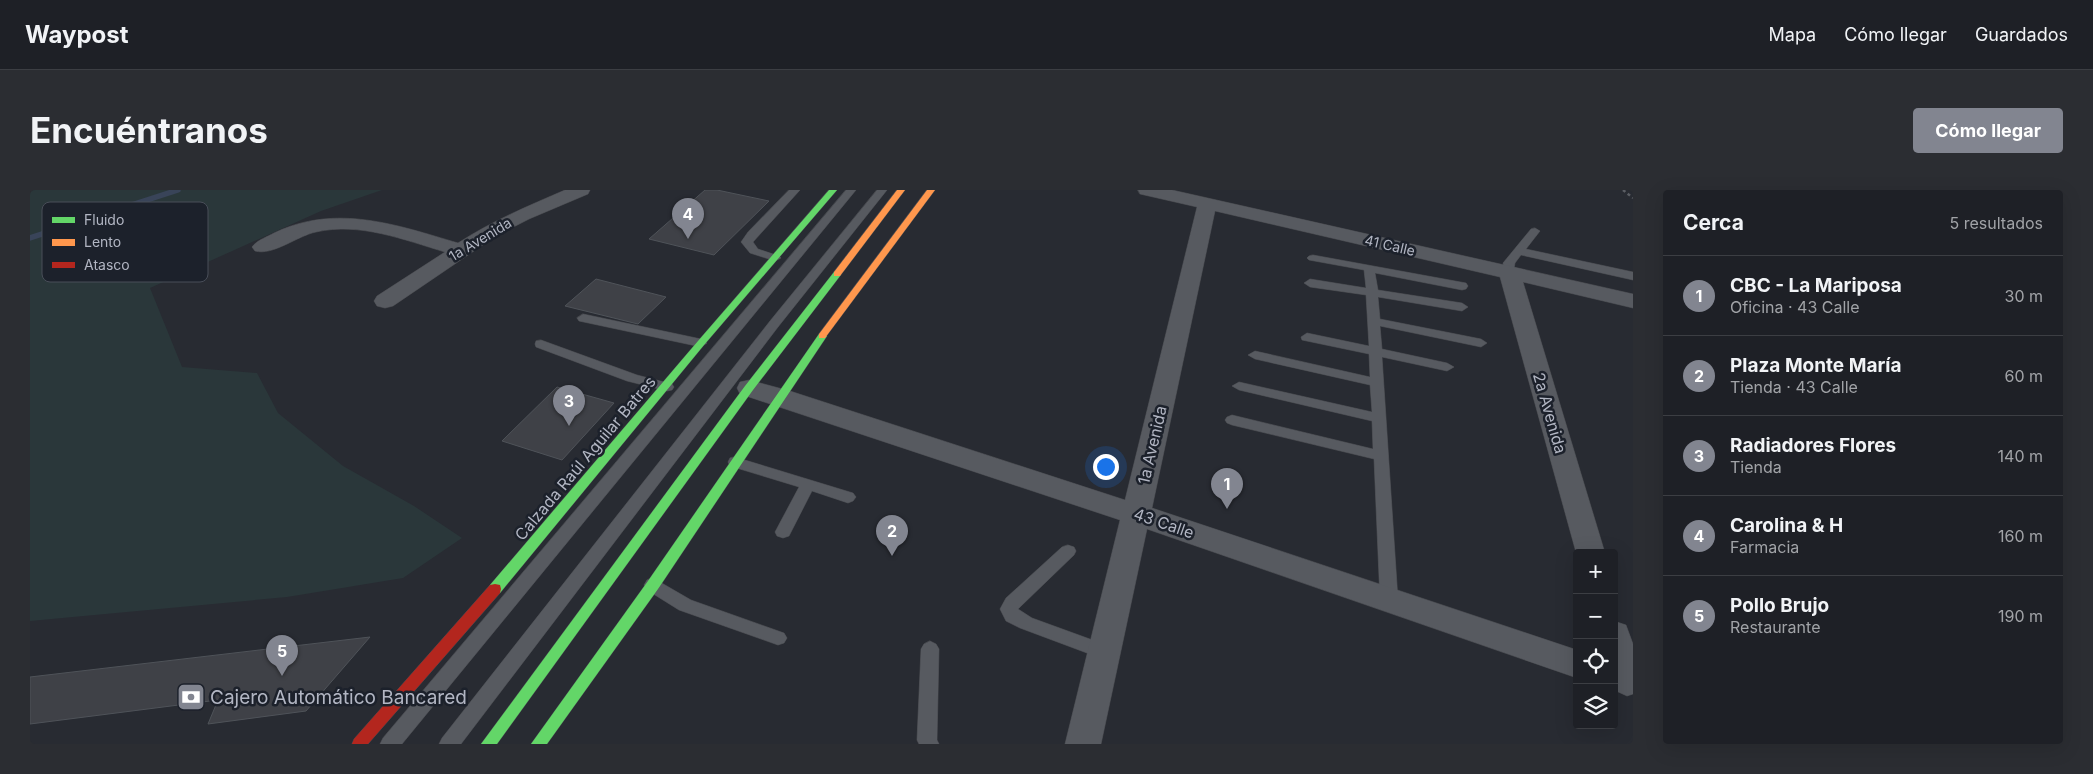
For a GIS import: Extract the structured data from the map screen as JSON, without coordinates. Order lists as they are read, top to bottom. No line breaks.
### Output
{"streets":{"main road":["Calzada Raúl Aguilar Batres"],"street":["1a Avenida","41 Calle","2a Avenida","43 Calle"]},"crossings":[["1a Avenida","41 Calle"],["1a Avenida","43 Calle"],["41 Calle","2a Avenida"]],"places":{"bank":["Cajero Automático Bancared"]},"legend":["Fluido","Lento","Atasco"],"page":{"header":"Waypost","nav":["Mapa","Cómo llegar","Guardados"],"buttons":"Cómo llegar","title":"Encuéntranos","heading":["Cerca","5 resultados"],"pins":["4","3","1","2","5"],"list":[{"mark":"1","name":"CBC - La Mariposa","note":"Oficina · 43 Calle","value":"30 m"},{"mark":"2","name":"Plaza Monte María","note":"Tienda · 43 Calle","value":"60 m"},{"mark":"3","name":"Radiadores Flores","note":"Tienda","value":"140 m"},{"mark":"4","name":"Carolina & H","note":"Farmacia","value":"160 m"},{"mark":"5","name":"Pollo Brujo","note":"Restaurante","value":"190 m"}],"map_buttons":["+","−"]}}
